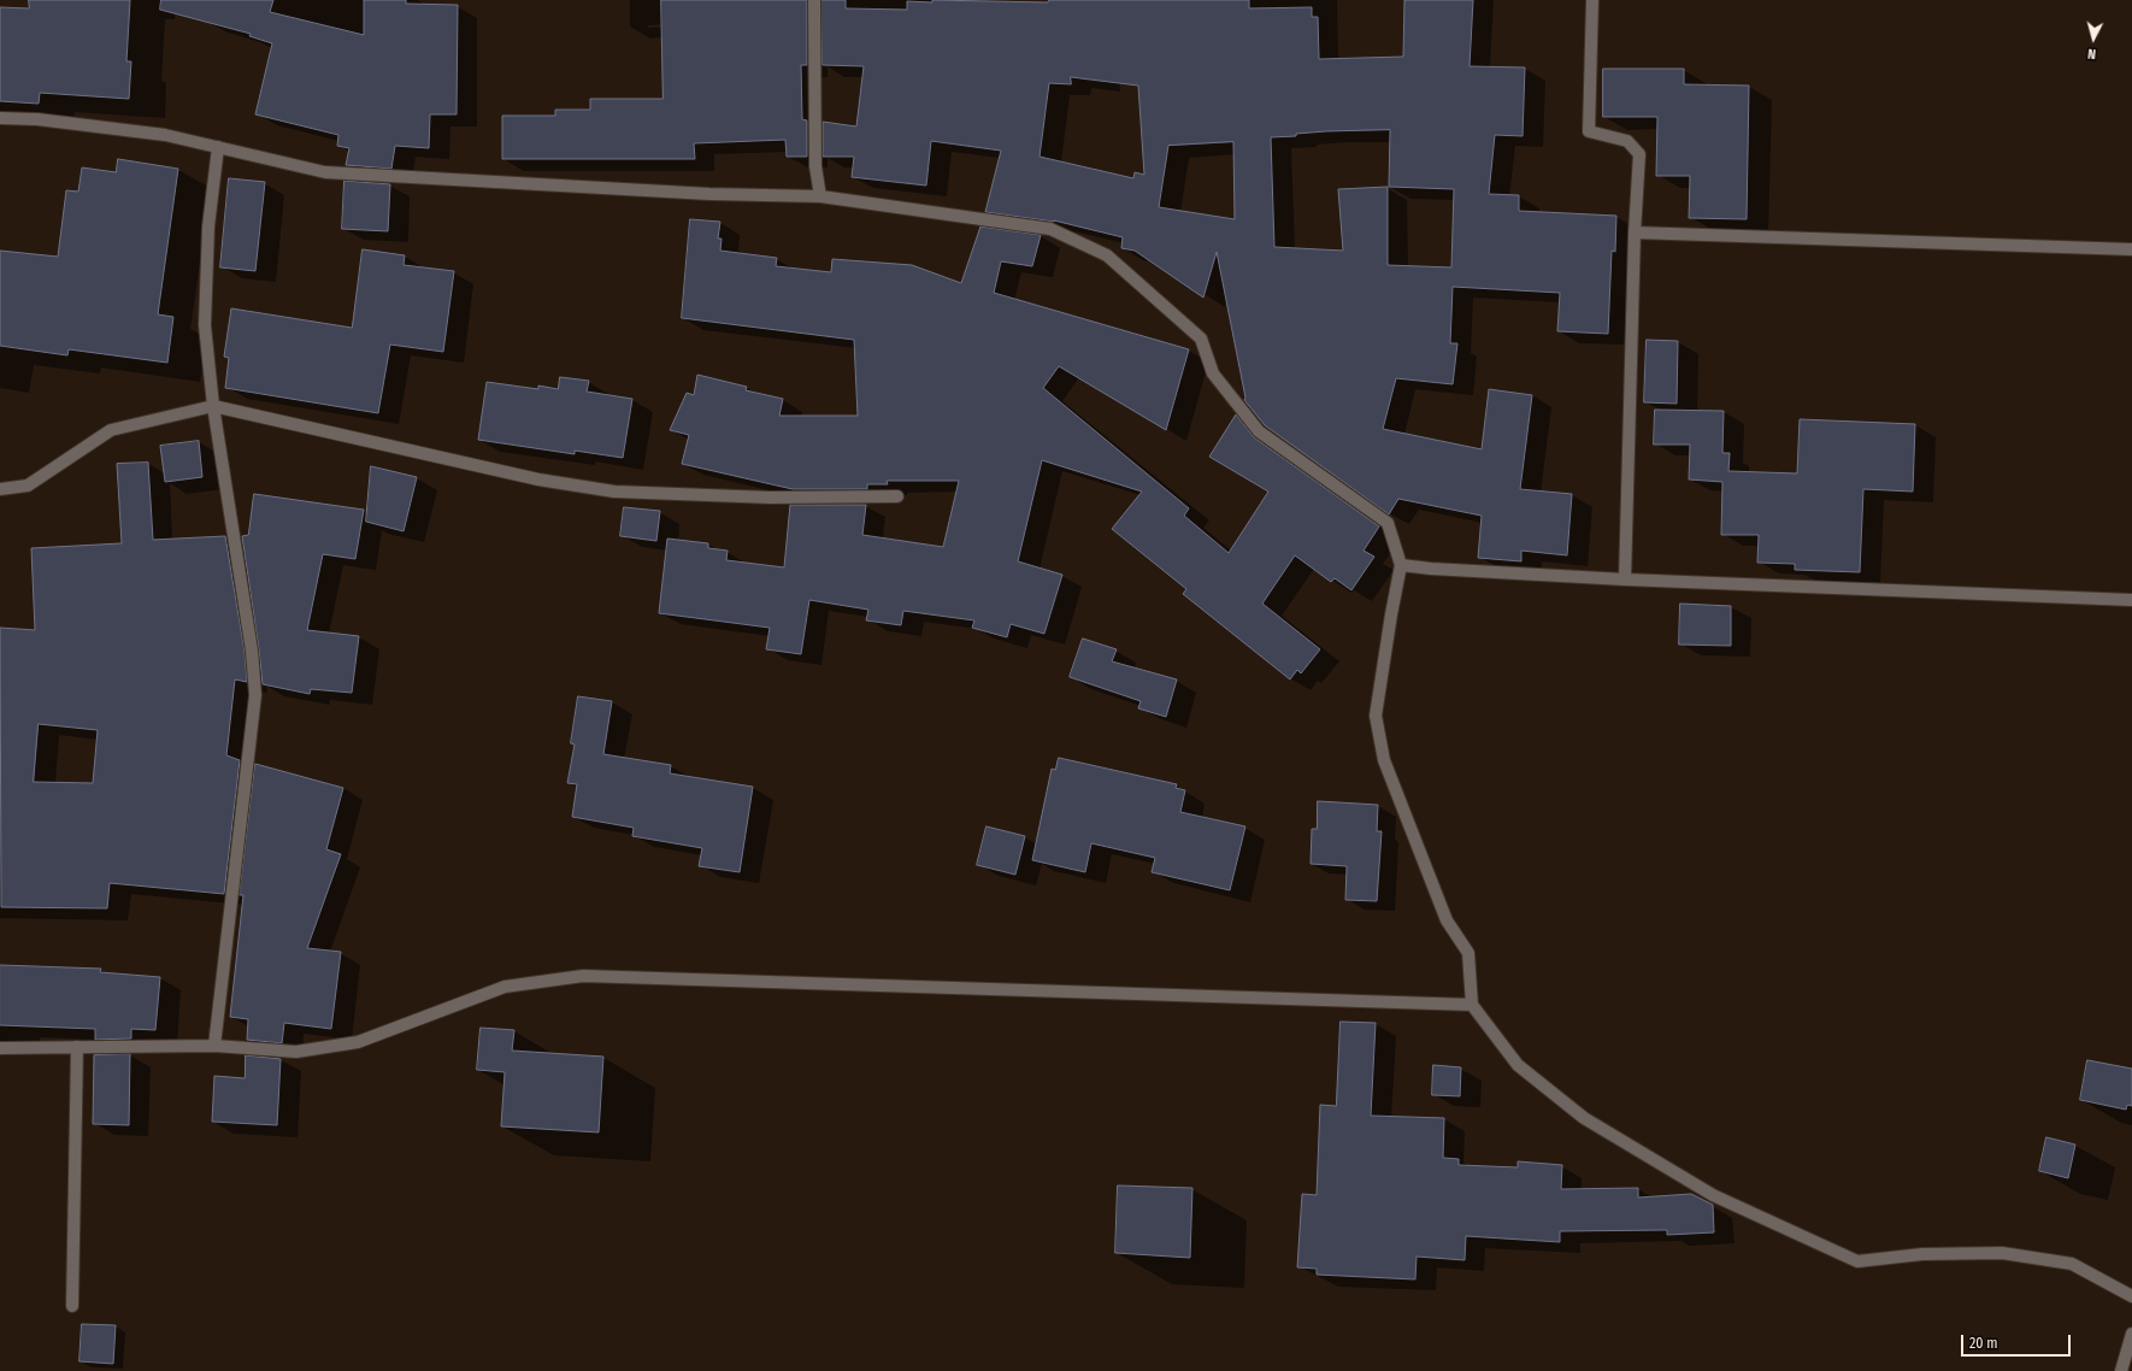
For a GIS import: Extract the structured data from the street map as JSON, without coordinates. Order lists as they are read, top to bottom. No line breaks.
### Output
{"scale_bar":"20 m","north":"bottom"}
